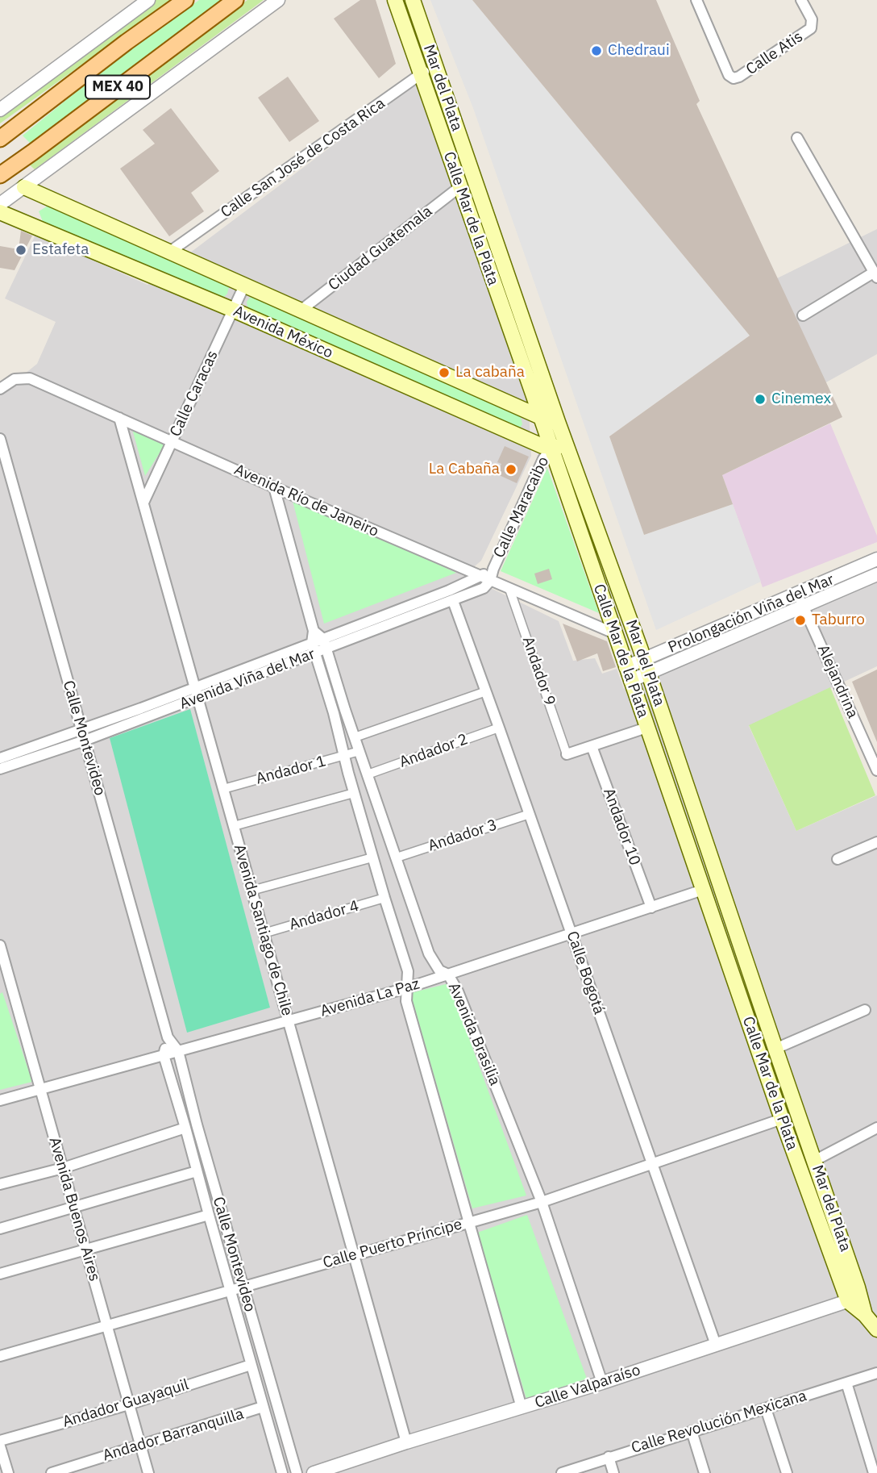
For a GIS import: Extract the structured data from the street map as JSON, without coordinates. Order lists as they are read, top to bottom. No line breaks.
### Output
{"streets":{"main road":["MEX 40","Mar del Plata","Calle Mar de la Plata","Avenida México"],"street":["Calle Atis","Calle San José de Costa Rica","Ciudad Guatemala","Calle Caracas","Avenida Río de Janeiro","Calle Maracaibo","Prolongación Viña del Mar","Andador 9","Avenida Viña del Mar","Alejandrina","Calle Montevideo","Andador 2","Andador 1","Andador 10","Andador 3","Andador 4","Avenida Santiago de Chile","Calle Bogotá","Avenida La Paz","Avenida Brasilia","Avenida Buenos Aires","Calle Puerto Príncipe","Calle Valparaíso","Andador Guayaquil","Calle Revolución Mexicana","Andador Barranquilla"]},"crossings":[["Mar del Plata","Calle San José de Costa Rica"],["Mar del Plata","Calle Mar de la Plata"],["Mar del Plata","Avenida México"],["Mar del Plata","Prolongación Viña del Mar"],["Mar del Plata","Calle Valparaíso"],["Calle San José de Costa Rica","Calle Mar de la Plata"],["Calle San José de Costa Rica","Avenida México"],["Calle Mar de la Plata","Ciudad Guatemala"],["Calle Mar de la Plata","Avenida México"],["Calle Mar de la Plata","Avenida Río de Janeiro"],["Calle Mar de la Plata","Calle Maracaibo"],["Calle Mar de la Plata","Prolongación Viña del Mar"],["Calle Mar de la Plata","Avenida La Paz"],["Calle Mar de la Plata","Calle Puerto Príncipe"],["Calle Mar de la Plata","Calle Valparaíso"],["Ciudad Guatemala","Avenida México"],["Avenida México","Calle Caracas"],["Avenida México","Calle Maracaibo"],["Calle Caracas","Avenida Río de Janeiro"],["Calle Caracas","Avenida Santiago de Chile"],["Avenida Río de Janeiro","Calle Maracaibo"],["Avenida Río de Janeiro","Andador 9"],["Avenida Río de Janeiro","Avenida Viña del Mar"],["Avenida Río de Janeiro","Avenida Santiago de Chile"],["Calle Maracaibo","Avenida Viña del Mar"],["Prolongación Viña del Mar","Alejandrina"],["Avenida Viña del Mar","Calle Montevideo"],["Avenida Viña del Mar","Avenida Santiago de Chile"],["Avenida Viña del Mar","Calle Bogotá"],["Avenida Viña del Mar","Avenida Brasilia"],["Calle Montevideo","Avenida La Paz"],["Calle Montevideo","Calle Puerto Príncipe"],["Calle Montevideo","Andador Guayaquil"],["Calle Montevideo","Andador Barranquilla"],["Andador 2","Calle Bogotá"],["Andador 2","Avenida Brasilia"],["Andador 1","Avenida Santiago de Chile"],["Andador 1","Avenida Brasilia"],["Andador 10","Avenida La Paz"],["Andador 3","Calle Bogotá"],["Andador 3","Avenida Brasilia"],["Andador 4","Avenida Santiago de Chile"],["Avenida Santiago de Chile","Avenida La Paz"],["Avenida Santiago de Chile","Calle Puerto Príncipe"],["Avenida Santiago de Chile","Calle Valparaíso"],["Calle Bogotá","Avenida La Paz"],["Calle Bogotá","Calle Puerto Príncipe"],["Calle Bogotá","Calle Valparaíso"],["Avenida La Paz","Avenida Brasilia"],["Avenida La Paz","Avenida Buenos Aires"],["Avenida Brasilia","Calle Puerto Príncipe"],["Avenida Brasilia","Calle Valparaíso"],["Avenida Buenos Aires","Calle Puerto Príncipe"],["Avenida Buenos Aires","Andador Guayaquil"],["Avenida Buenos Aires","Andador Barranquilla"]],"places":["Chedraui","Estafeta","La cabaña","Cinemex","La Cabaña","Taburro"]}
